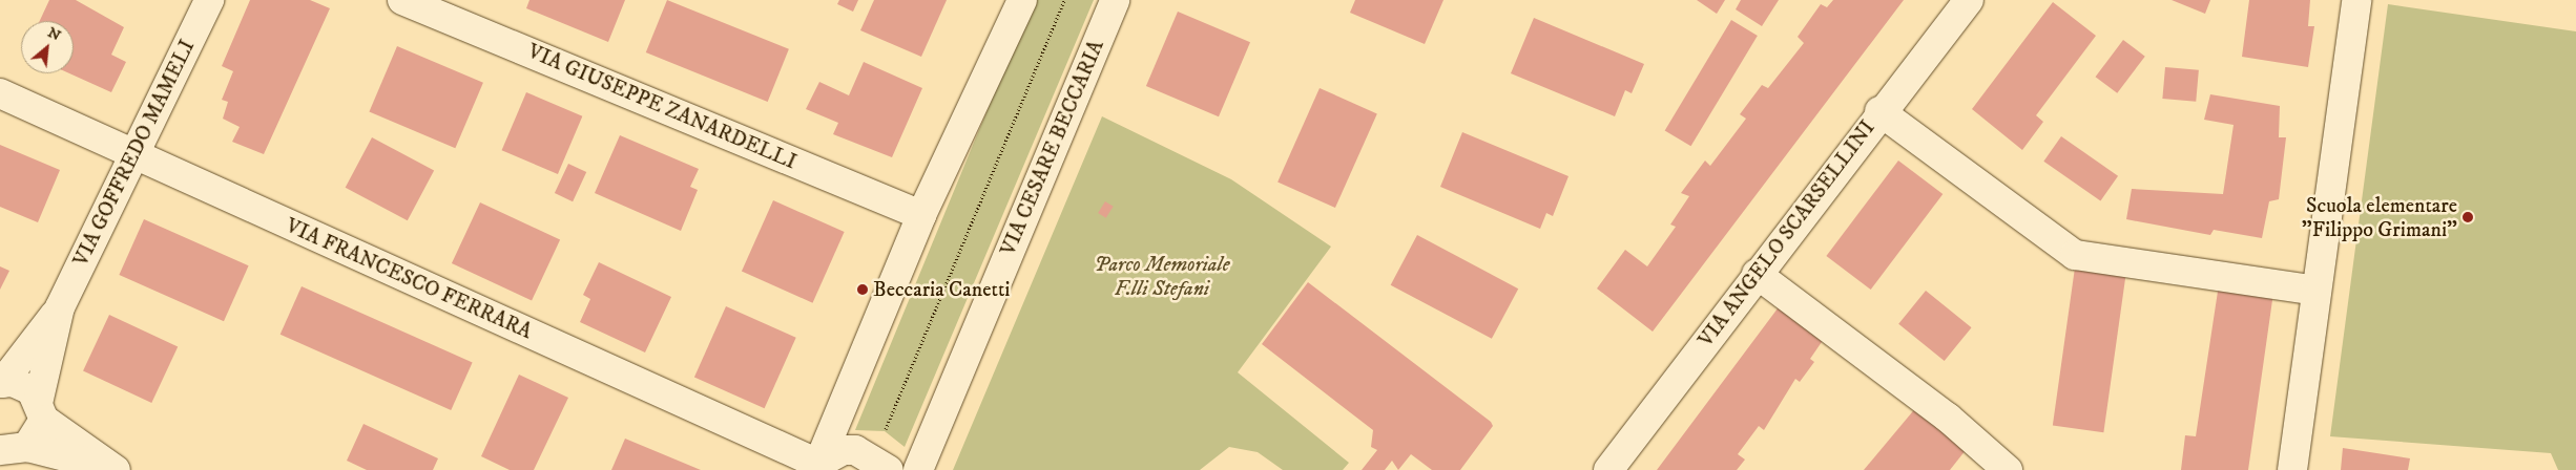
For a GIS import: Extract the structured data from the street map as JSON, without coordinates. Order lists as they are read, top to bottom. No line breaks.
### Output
{"streets":{"street":["VIA GIUSEPPE ZANARDELLI","VIA CESARE BECCARIA","VIA GOFFREDO MAMELI","VIA ANGELO SCARSELLINI","VIA FRANCESCO FERRARA"]},"crossings":[["VIA GOFFREDO MAMELI","VIA FRANCESCO FERRARA"]],"parks":["Parco Memoriale F.lli Stefani"],"places":["Scuola elementare \"Filippo Grimani\"","Beccaria Canetti"],"north":"top right"}
